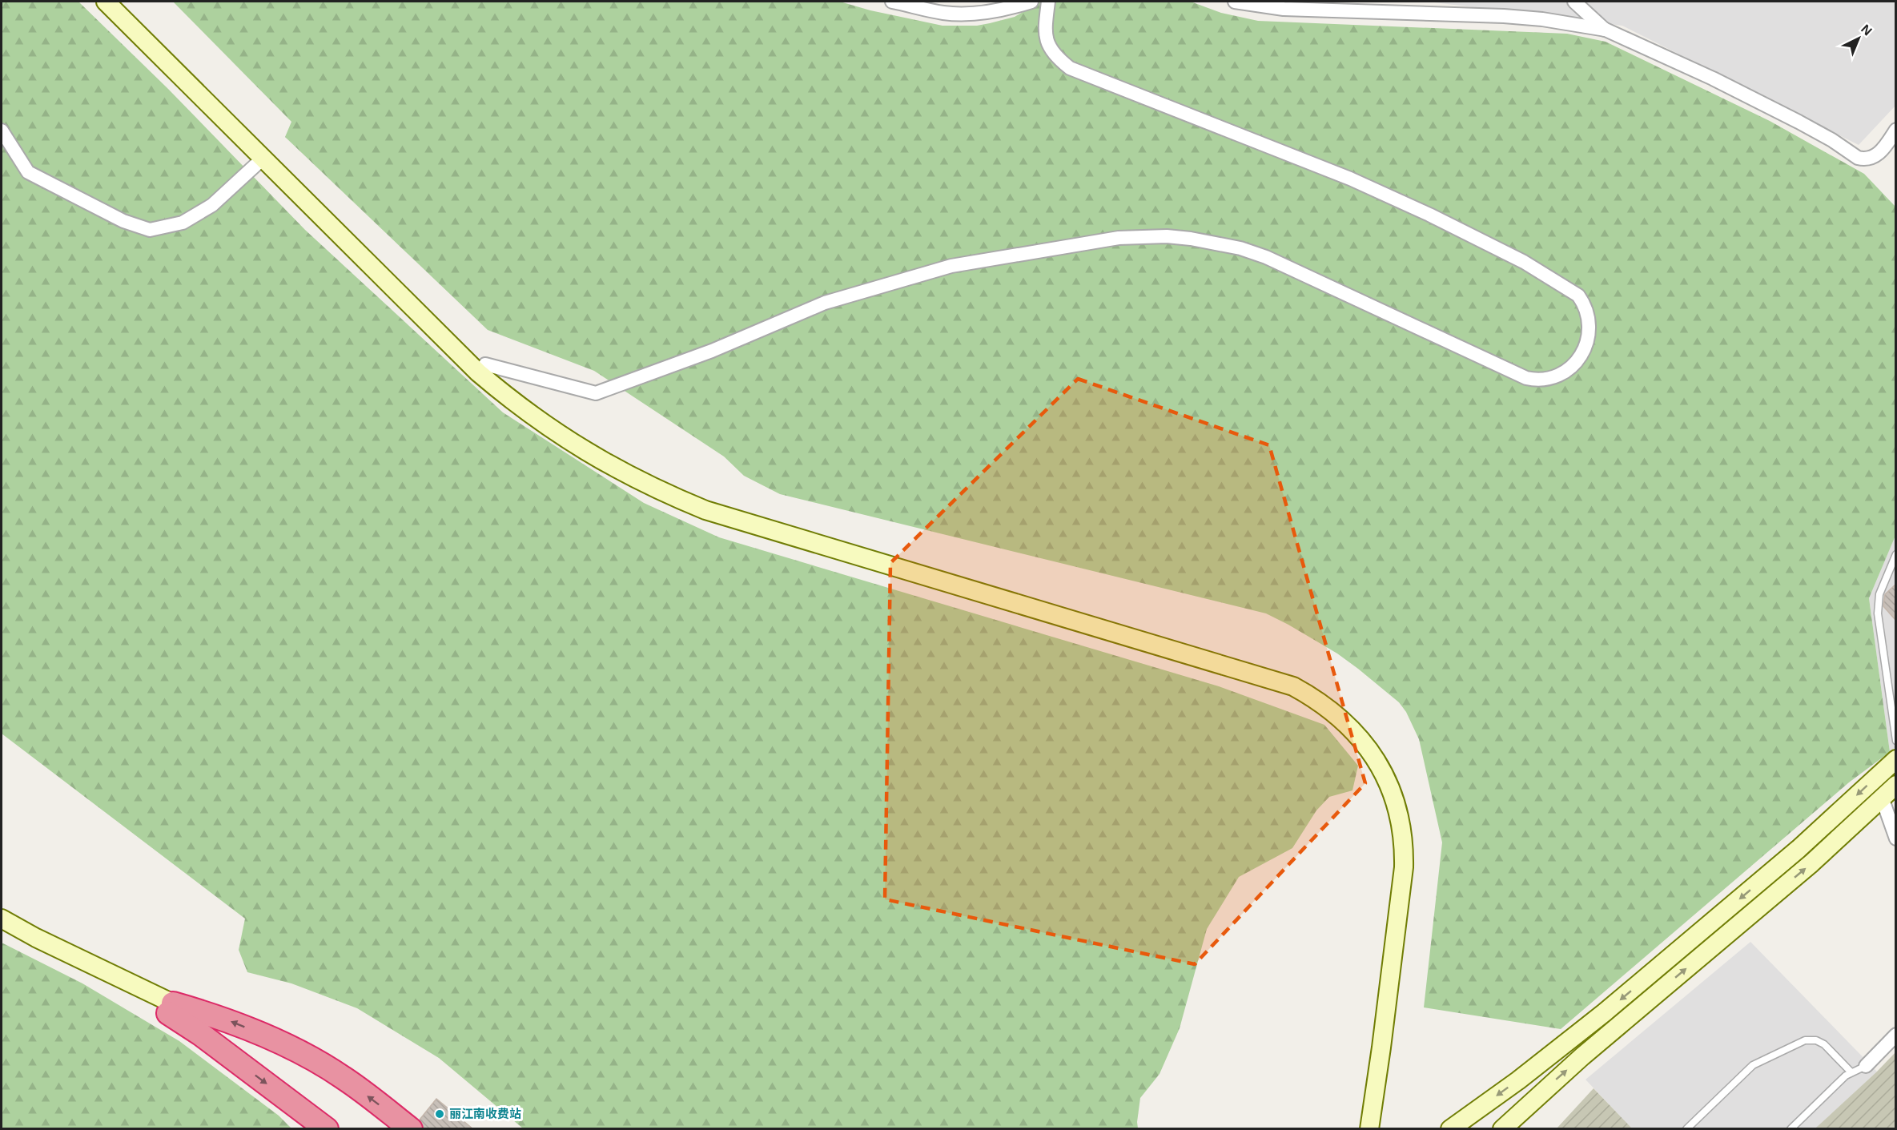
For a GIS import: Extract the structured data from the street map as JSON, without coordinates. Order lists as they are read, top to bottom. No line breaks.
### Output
{"places":["丽江南收费站"],"north":"top right"}
